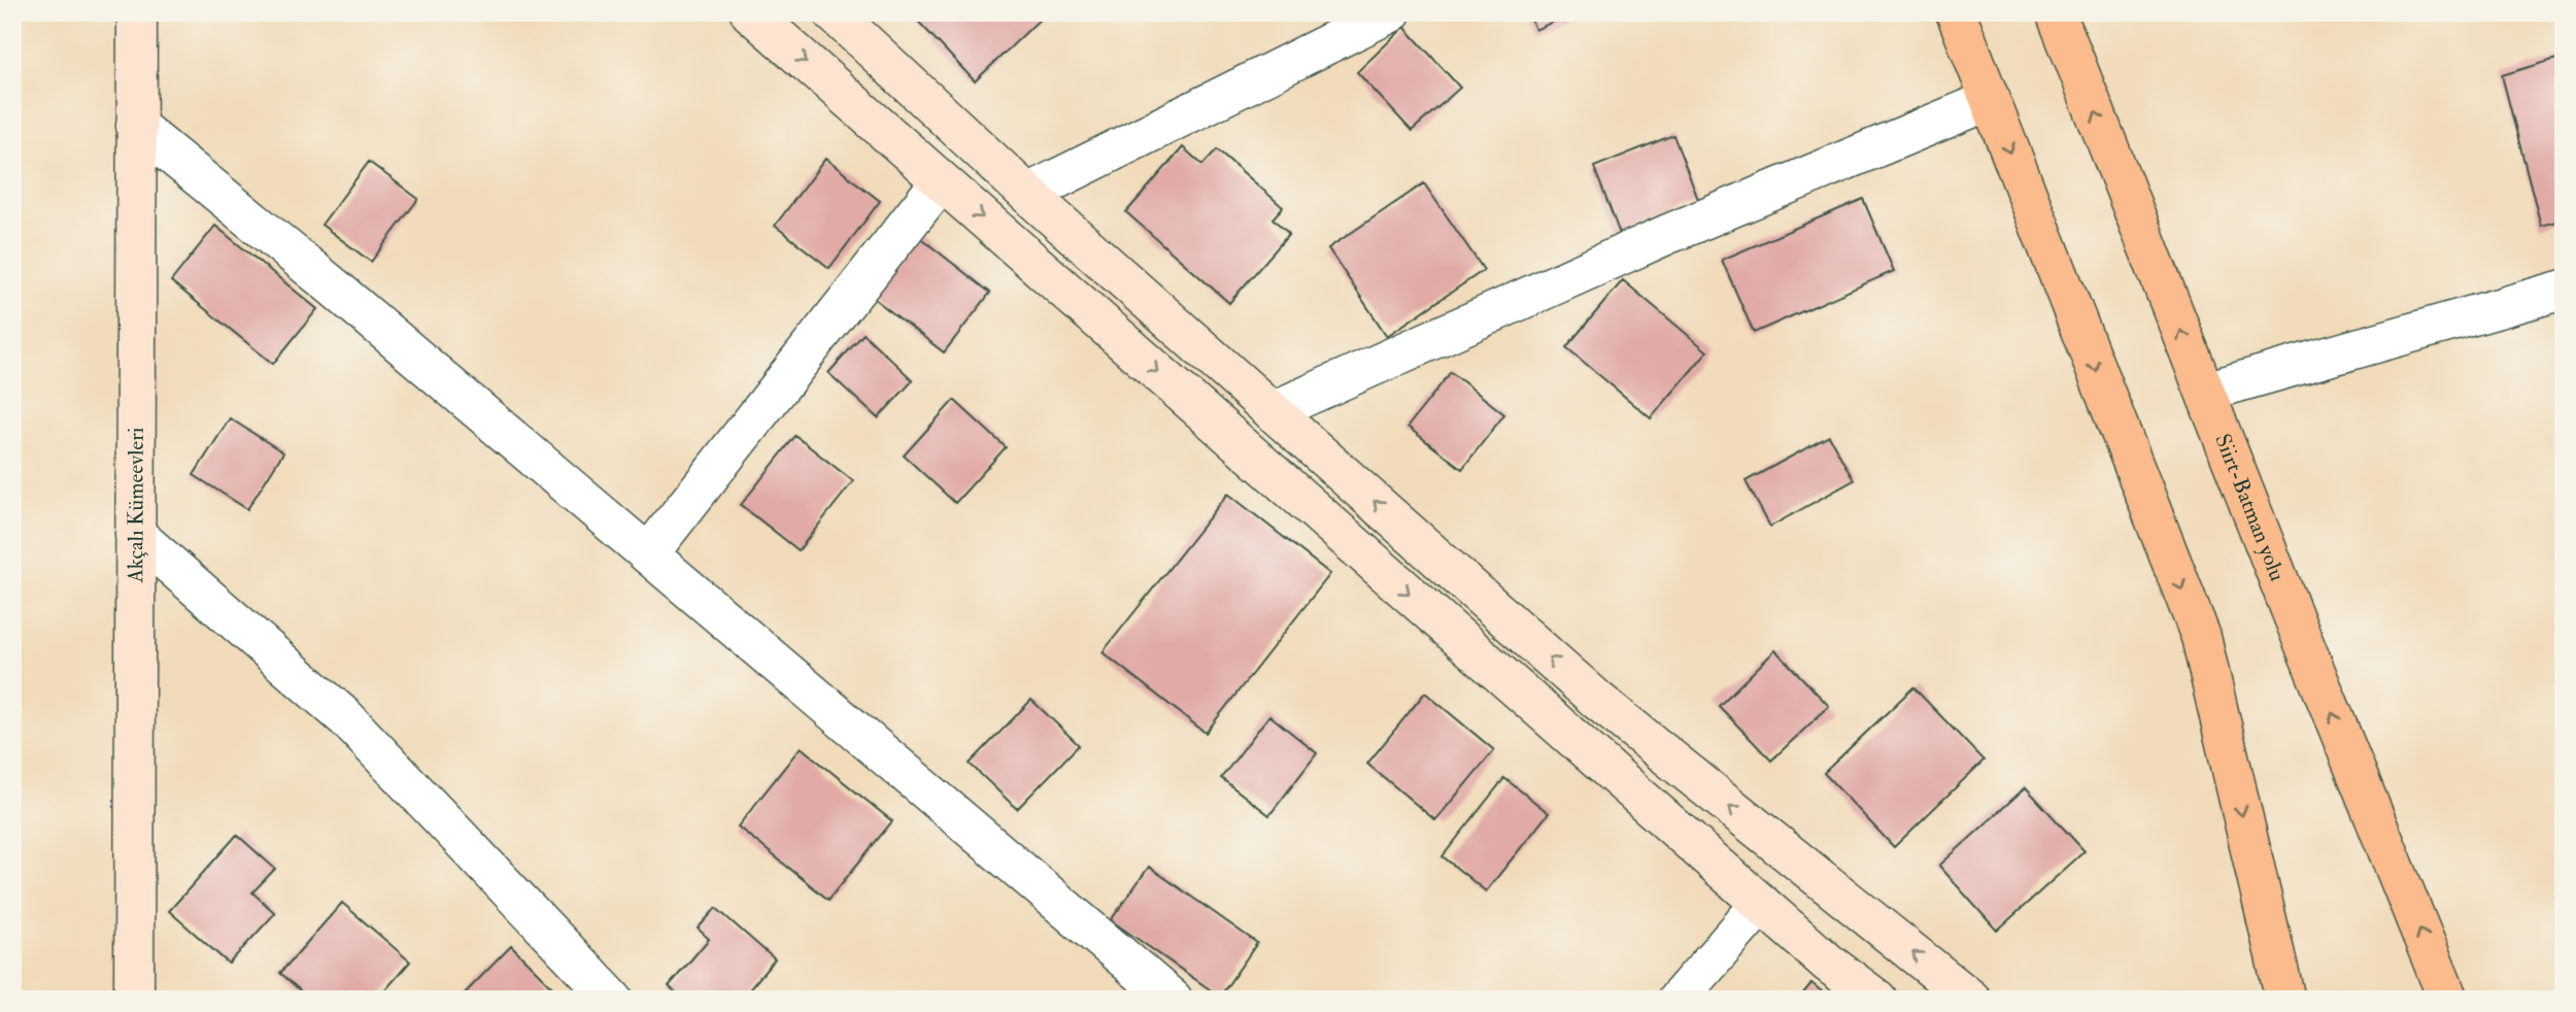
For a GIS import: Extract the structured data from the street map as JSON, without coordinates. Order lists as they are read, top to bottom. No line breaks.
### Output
{"streets":{"highway":["Siirt-Batman yolu"],"main road":["Akçalı Kümeevleri"]}}
